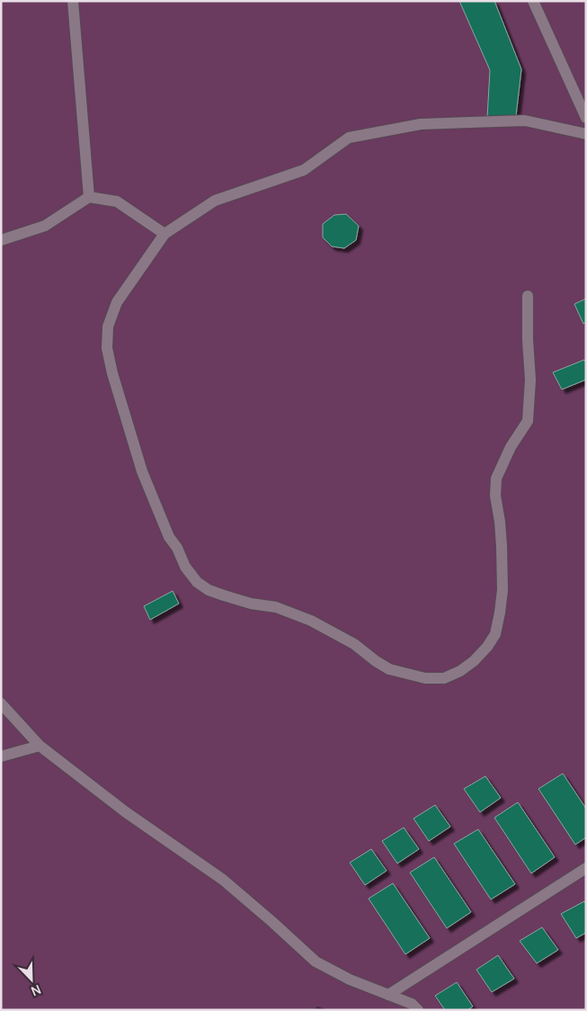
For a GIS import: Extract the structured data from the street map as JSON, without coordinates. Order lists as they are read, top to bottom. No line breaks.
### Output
{"north":"bottom right"}
